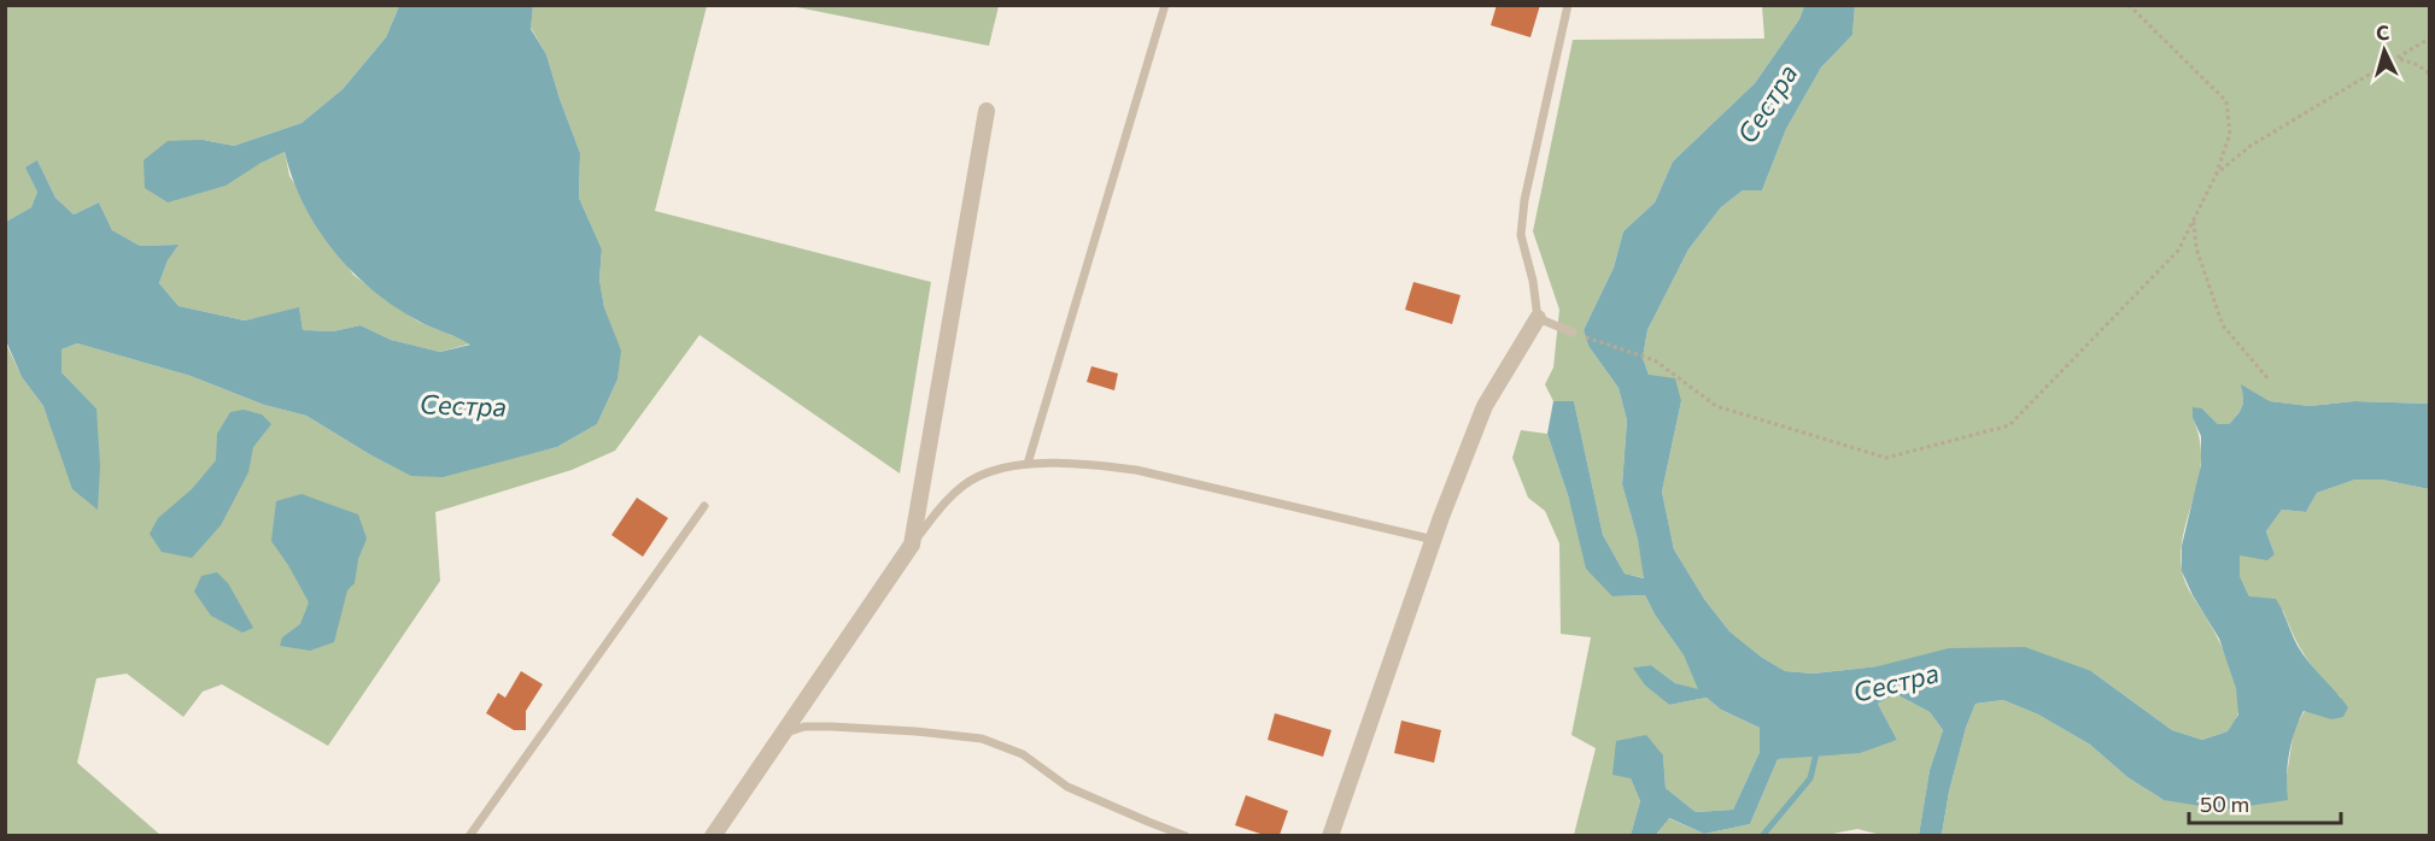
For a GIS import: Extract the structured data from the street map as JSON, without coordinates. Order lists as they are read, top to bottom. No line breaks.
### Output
{"water":["Сестра"],"scale_bar":"50 m","north":"top"}
